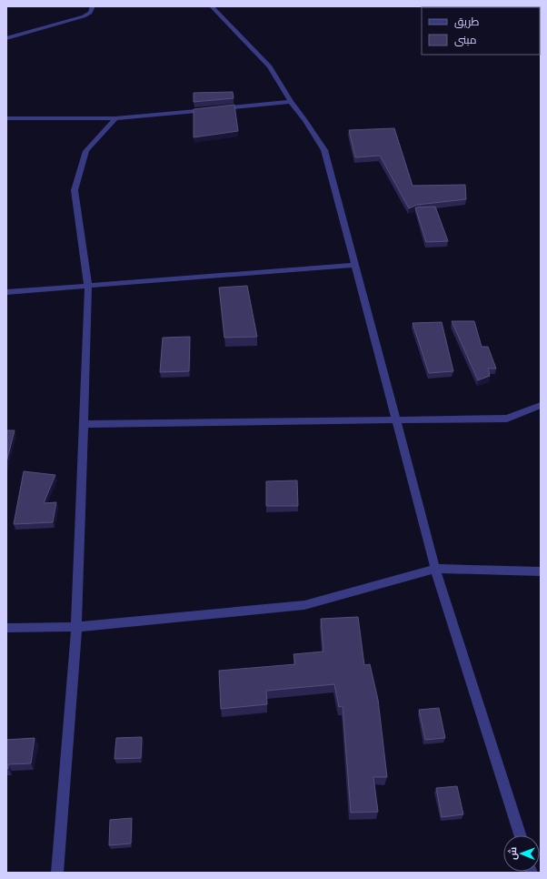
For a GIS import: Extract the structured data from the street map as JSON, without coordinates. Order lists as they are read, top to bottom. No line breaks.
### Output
{"legend":["طريق","مبنى"],"north":"left"}
